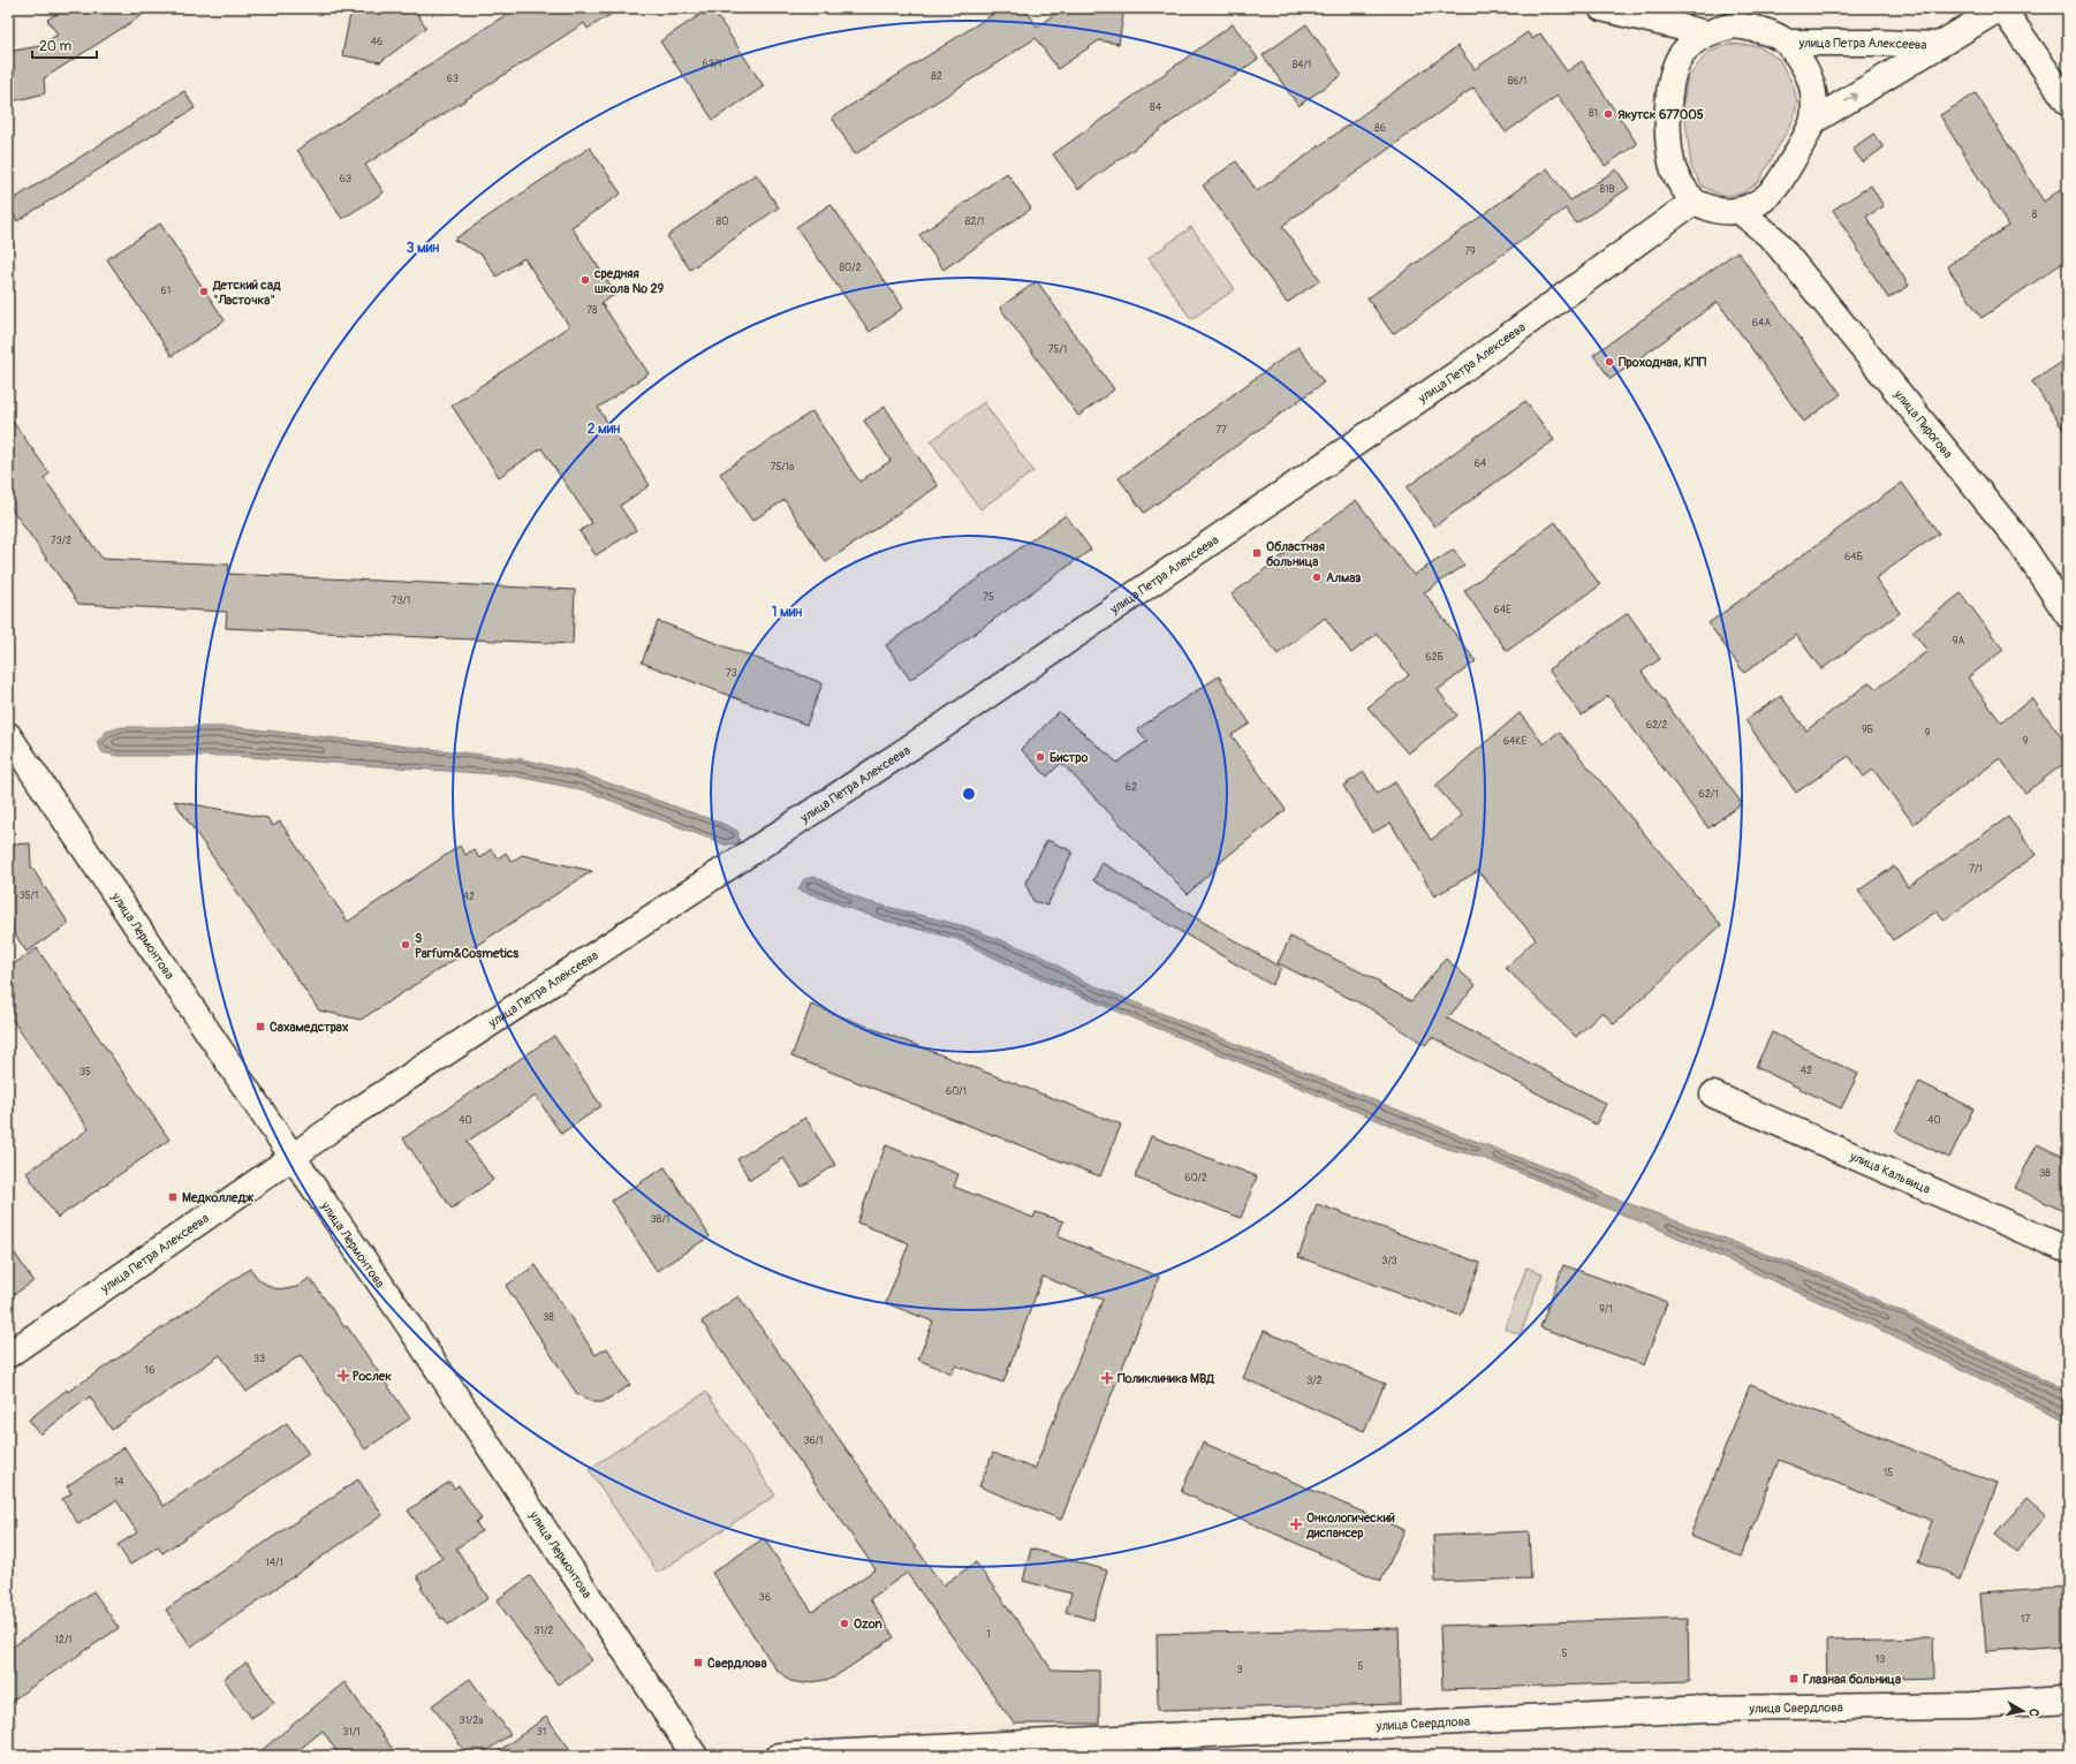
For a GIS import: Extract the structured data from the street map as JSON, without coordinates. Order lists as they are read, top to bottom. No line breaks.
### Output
{"streets":{"street":["улица Петра Алексеева","улица Пирогова","улица Лермонтова","улица Кальвица","улица Свердлова"]},"crossings":[["улица Петра Алексеева","улица Лермонтова"]],"places":{"other":["Якутск 677005","средняя школа № 29","Детский сад \"Ласточка\"","Проходная, КПП","Алмаз","Бистро","S Parfum&Cosmetics","Ozon"],"transit":["Областная больница","Сахамедстрах","Медколледж","Свердлова","Глазная больница"],"health":["Рослек","Поликлиника МВД","Онкологический диспансер"]},"house_numbers":["46","63/1","84/1","82","63","86/1","84","81","86","63","81В","8","80","82/1","79","80/2","61","78","64А","75/1","77","64","75/1а","73/2","64Б","75","73/1","64Е","9А","62Б","73","62/2","9Б","9","64КЕ","9","62","62/1","7/1","35/1","42","42","35","60/1","40","40","38","60/2","38/1","3/3","9/1","38","33","16","3/2","36/1","15","14","14/1","36","17","31/2","1","12/1","5","13","5","3","31/2а","31/1","31"],"scale_bar":"20 m","north":"right","rings":["3 мин","2 мин","1 мин"]}
